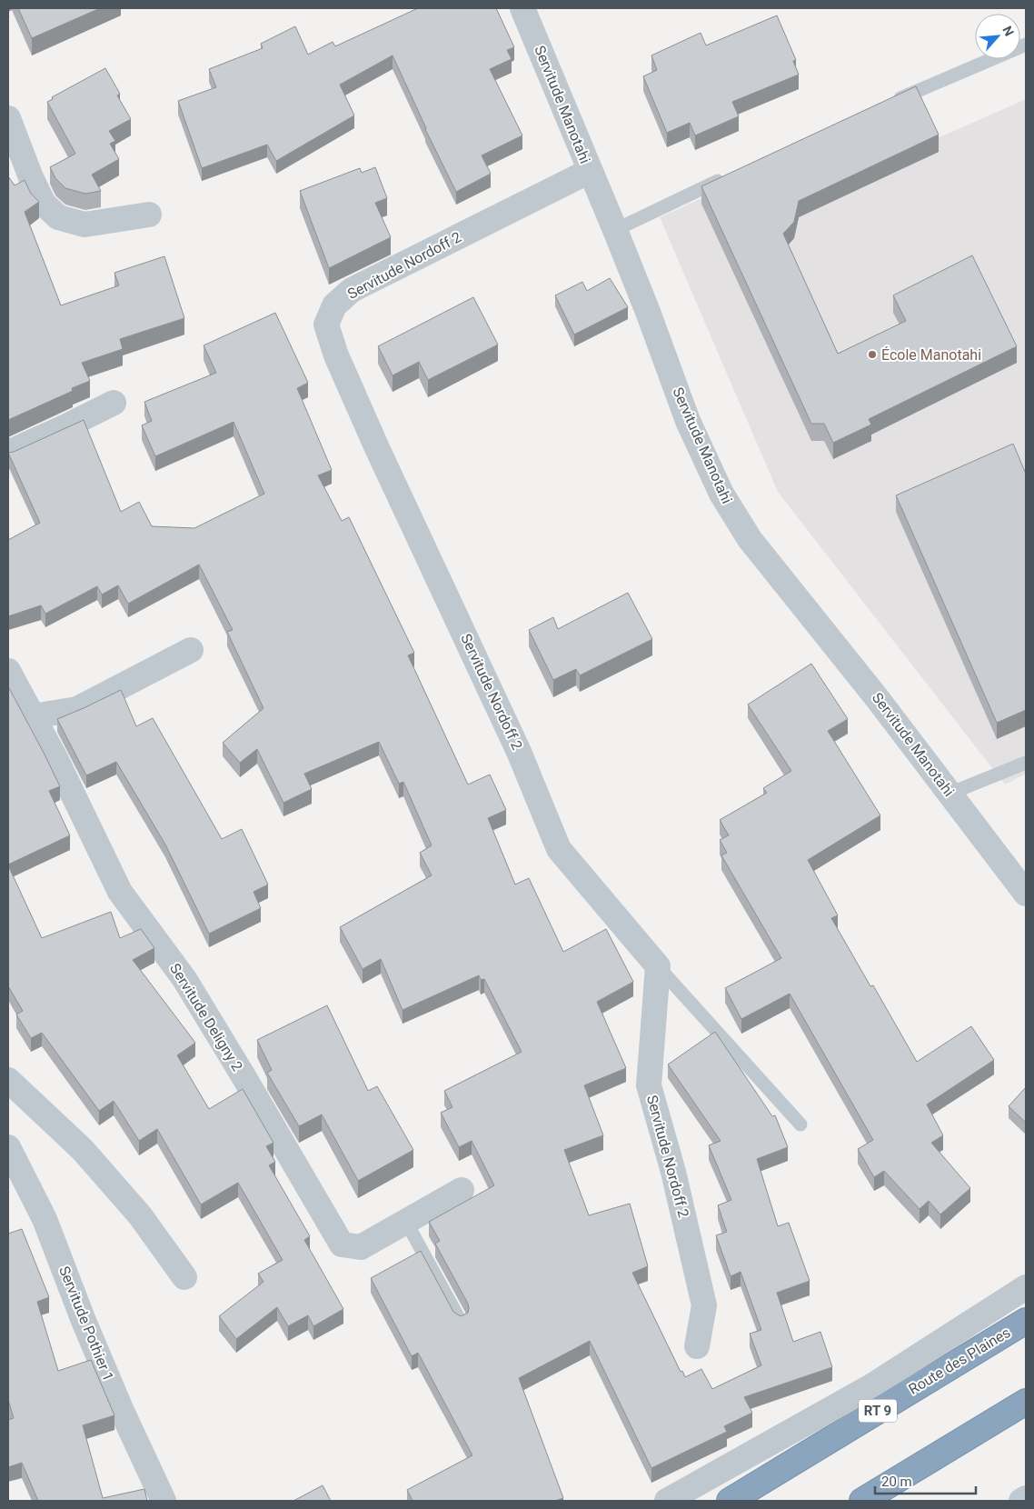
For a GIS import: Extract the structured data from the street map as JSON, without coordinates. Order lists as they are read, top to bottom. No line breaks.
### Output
{"streets":{"highway":["Route des Plaines","RT 9"],"street":["Servitude Manotahi","Servitude Nordoff 2","Servitude Deligny 2","Servitude Pothier 1"]},"crossings":[["Servitude Manotahi","Servitude Nordoff 2"]],"places":["École Manotahi"],"scale_bar":"20 m","north":"top right"}
